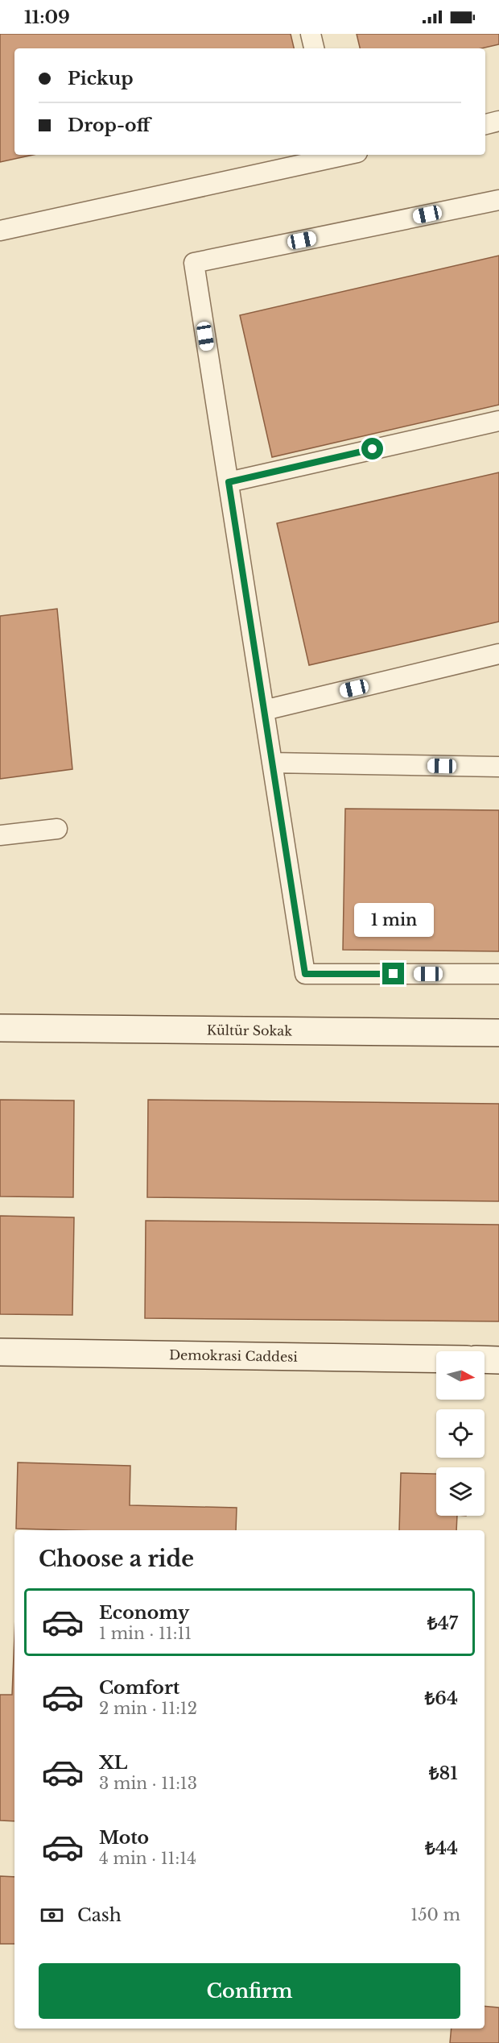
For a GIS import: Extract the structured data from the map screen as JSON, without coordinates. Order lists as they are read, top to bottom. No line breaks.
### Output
{"streets":{"street":["Kültür Sokak","Demokrasi Caddesi"]},"north":"right","page":{"status":"11:09","banner":["Pickup","Drop-off"],"bubble":"1 min","heading":"Choose a ride","list":[{"name":"Economy","note":"1 min · 11:11","value":"₺47"},{"name":"Comfort","note":"2 min · 11:12","value":"₺64"},{"name":"XL","note":"3 min · 11:13","value":"₺81"},{"name":"Moto","note":"4 min · 11:14","value":"₺44"}],"pay":["Cash","150 m"],"buttons":"Confirm"}}
